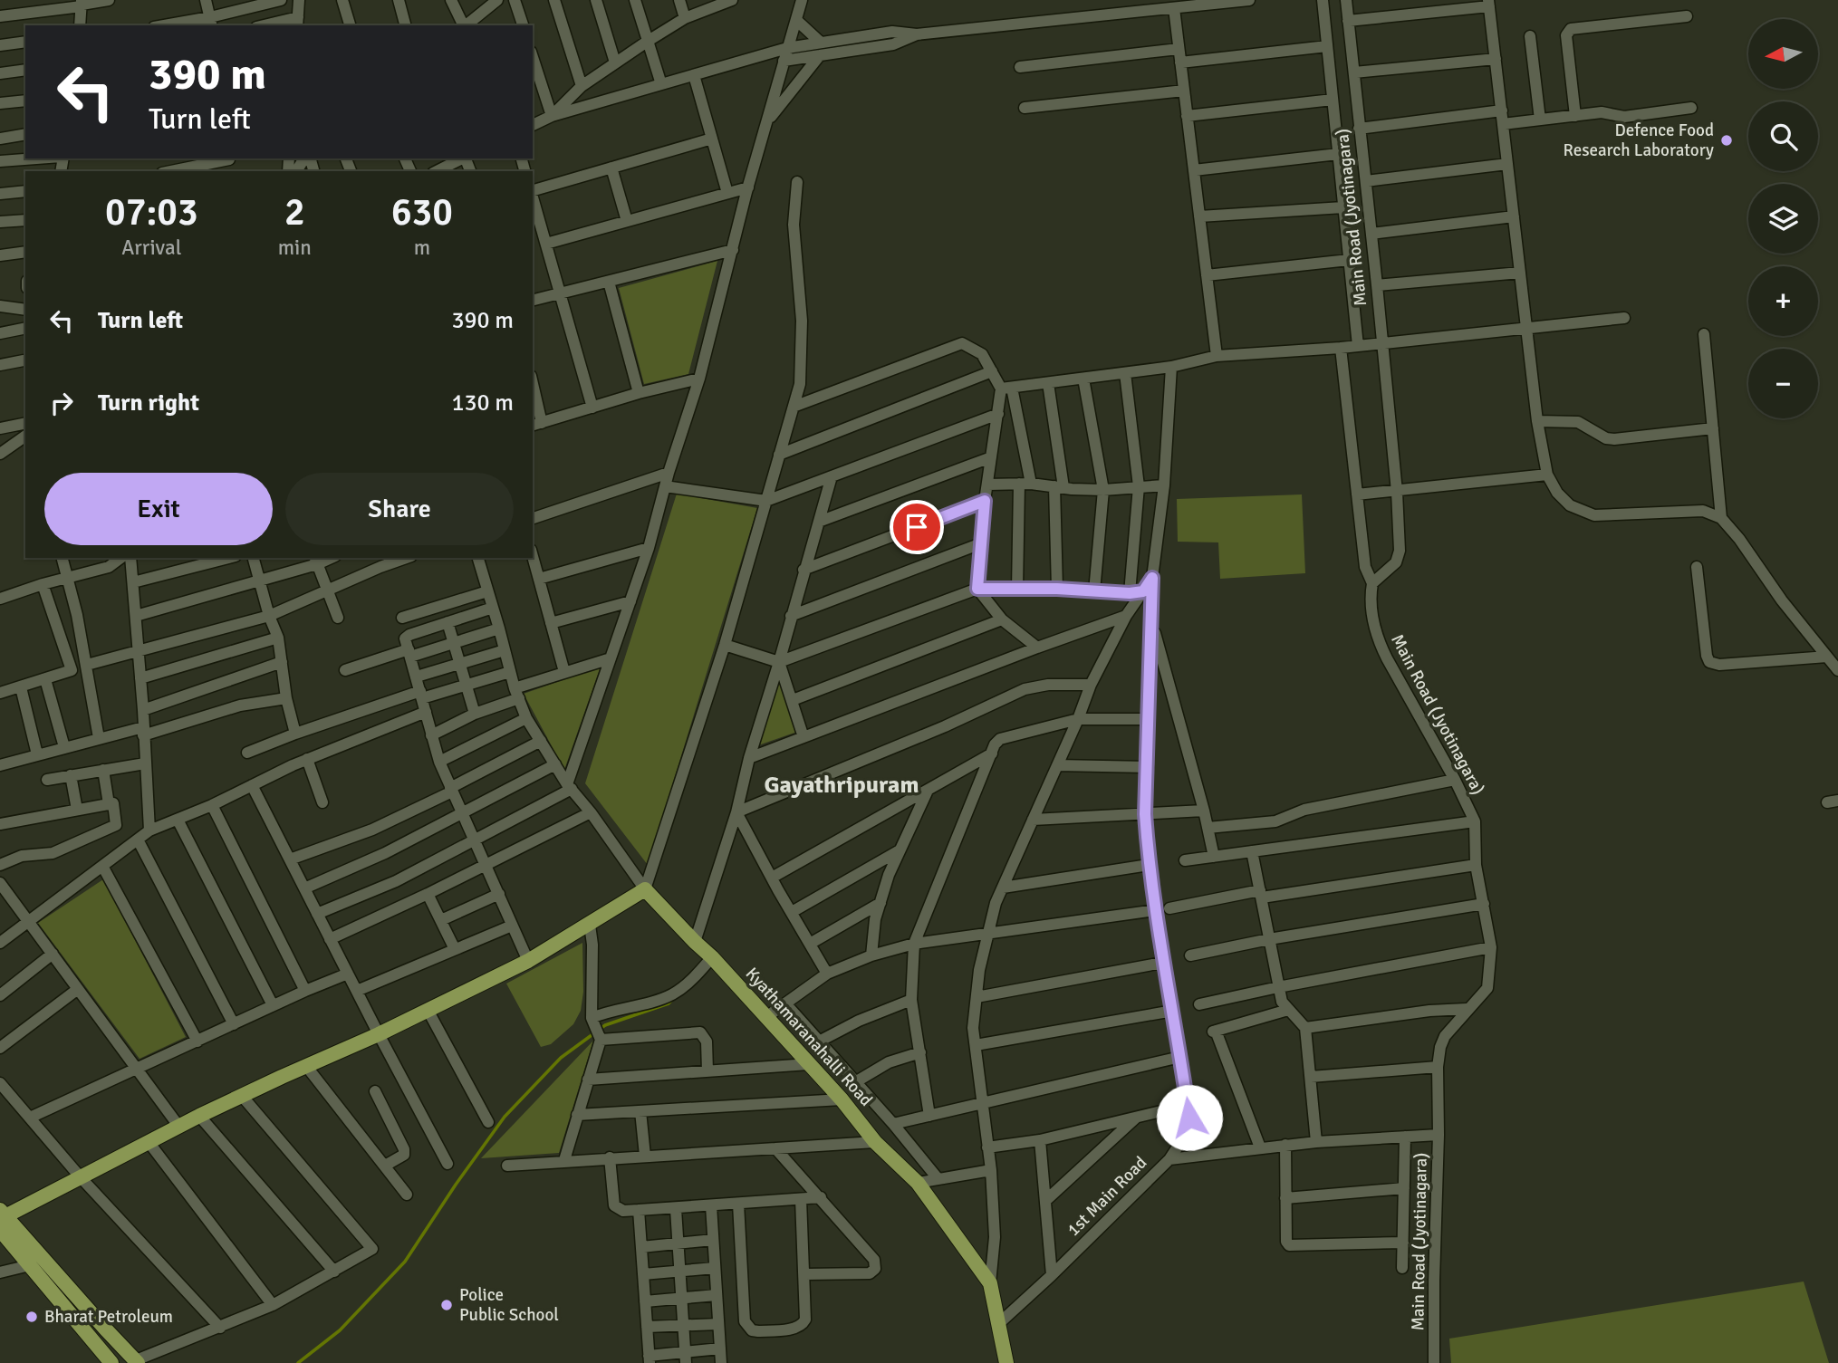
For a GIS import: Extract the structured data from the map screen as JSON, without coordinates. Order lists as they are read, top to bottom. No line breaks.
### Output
{"streets":{"main road":["Kyathamaranahalli Road"],"street":["Main Road (Jyotinagara)","1st Main Road"]},"crossings":[["Kyathamaranahalli Road","1st Main Road"]],"districts":["Gayathripuram"],"places":["Defence Food Research Laboratory","Police Public School","Bharat Petroleum"],"north":"left","page":{"map_buttons":["+","−"],"turn":["390 m","Turn left"],"eta":["07:03","Arrival","2","min","630","m"],"list":[{"name":"Turn left","value":"390 m"},{"name":"Turn right","value":"130 m"}],"buttons":["Exit","Share"]}}
